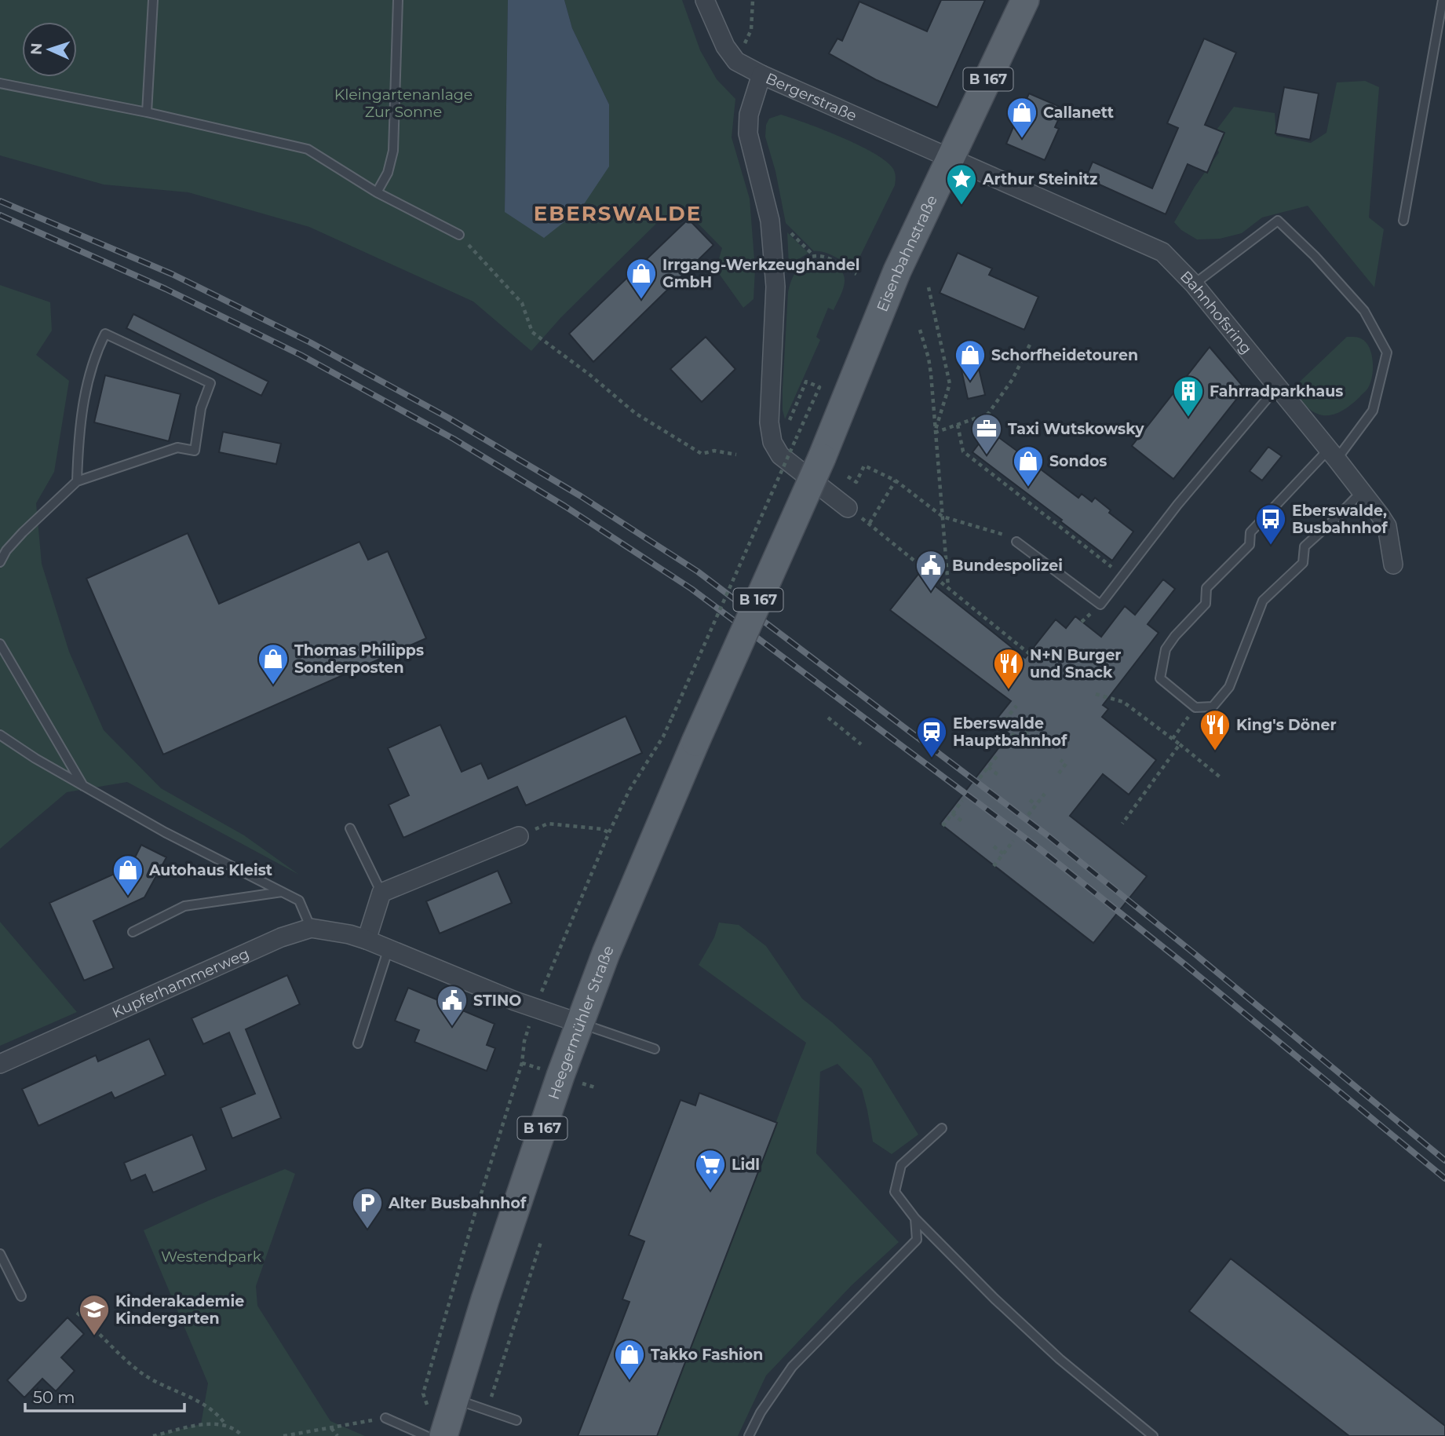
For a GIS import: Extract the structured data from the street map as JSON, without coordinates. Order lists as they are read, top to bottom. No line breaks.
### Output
{"streets":{"main road":["B 167","Eisenbahnstraße","Heegermühler Straße"],"street":["Bergerstraße","Bahnhofsring","Kupferhammerweg"]},"crossings":[["Bergerstraße","Eisenbahnstraße"],["Bergerstraße","Bahnhofsring"],["Eisenbahnstraße","Bahnhofsring"],["Eisenbahnstraße","Heegermühler Straße"],["Kupferhammerweg","Heegermühler Straße"]],"districts":["EBERSWALDE"],"parks":["Kleingartenanlage Zur Sonne","Westendpark"],"places":{"shop":["Callanett","Irrgang-Werkzeughandel GmbH","Schorfheidetouren","Sondos","Thomas Philipps Sonderposten","Autohaus Kleist","Takko Fashion"],"place":["Arthur Steinitz"],"building":["Fahrradparkhaus"],"office":["Taxi Wutskowsky"],"bus stop":["Eberswalde, Busbahnhof"],"public building":["Bundespolizei","STINO"],"restaurant":["N+N Burger und Snack","King's Döner"],"station":["Eberswalde Hauptbahnhof"],"supermarket":["Lidl"],"parking":["Alter Busbahnhof"],"school or university":["Kinderakademie Kindergarten"]},"scale_bar":"50 m","north":"left"}
